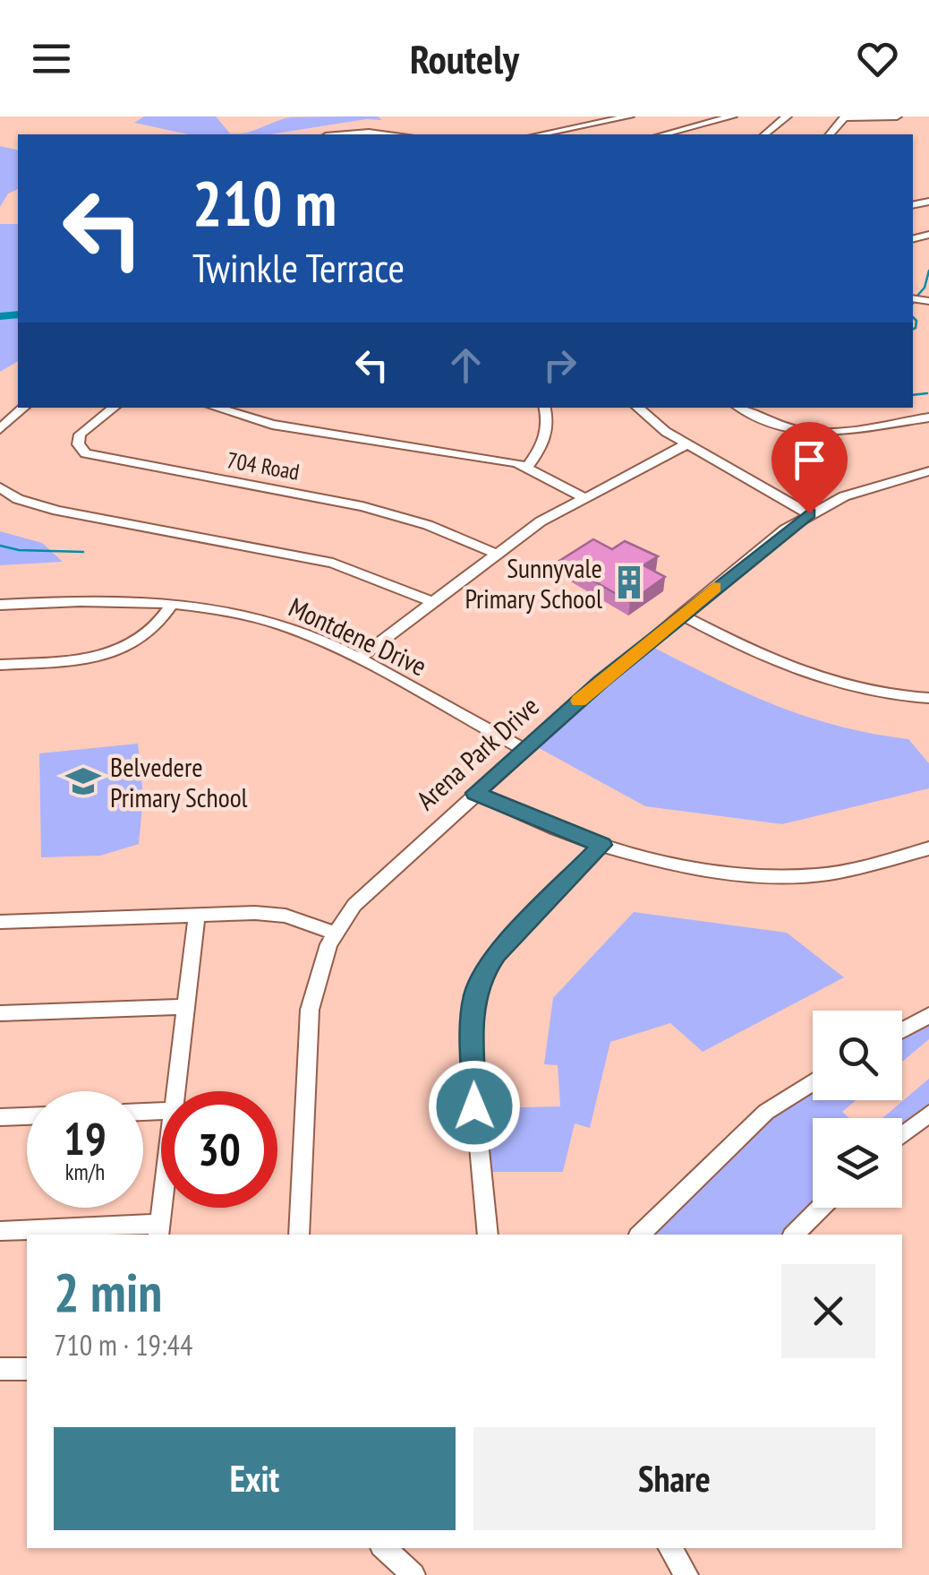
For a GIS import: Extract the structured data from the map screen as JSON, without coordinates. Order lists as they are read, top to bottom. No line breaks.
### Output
{"streets":{"street":["704 Road","Montdene Drive","Arena Park Drive"]},"crossings":[["Montdene Drive","Arena Park Drive"]],"places":{"building":["Sunnyvale Primary School"],"school or university":["Belvedere Primary School"]},"page":{"header":"Routely","turn":["210 m","Twinkle Terrace"],"speed":"19 km/h","limit":"30","heading":["2 min","710 m · 19:44"],"buttons":["Exit","Share"]}}
